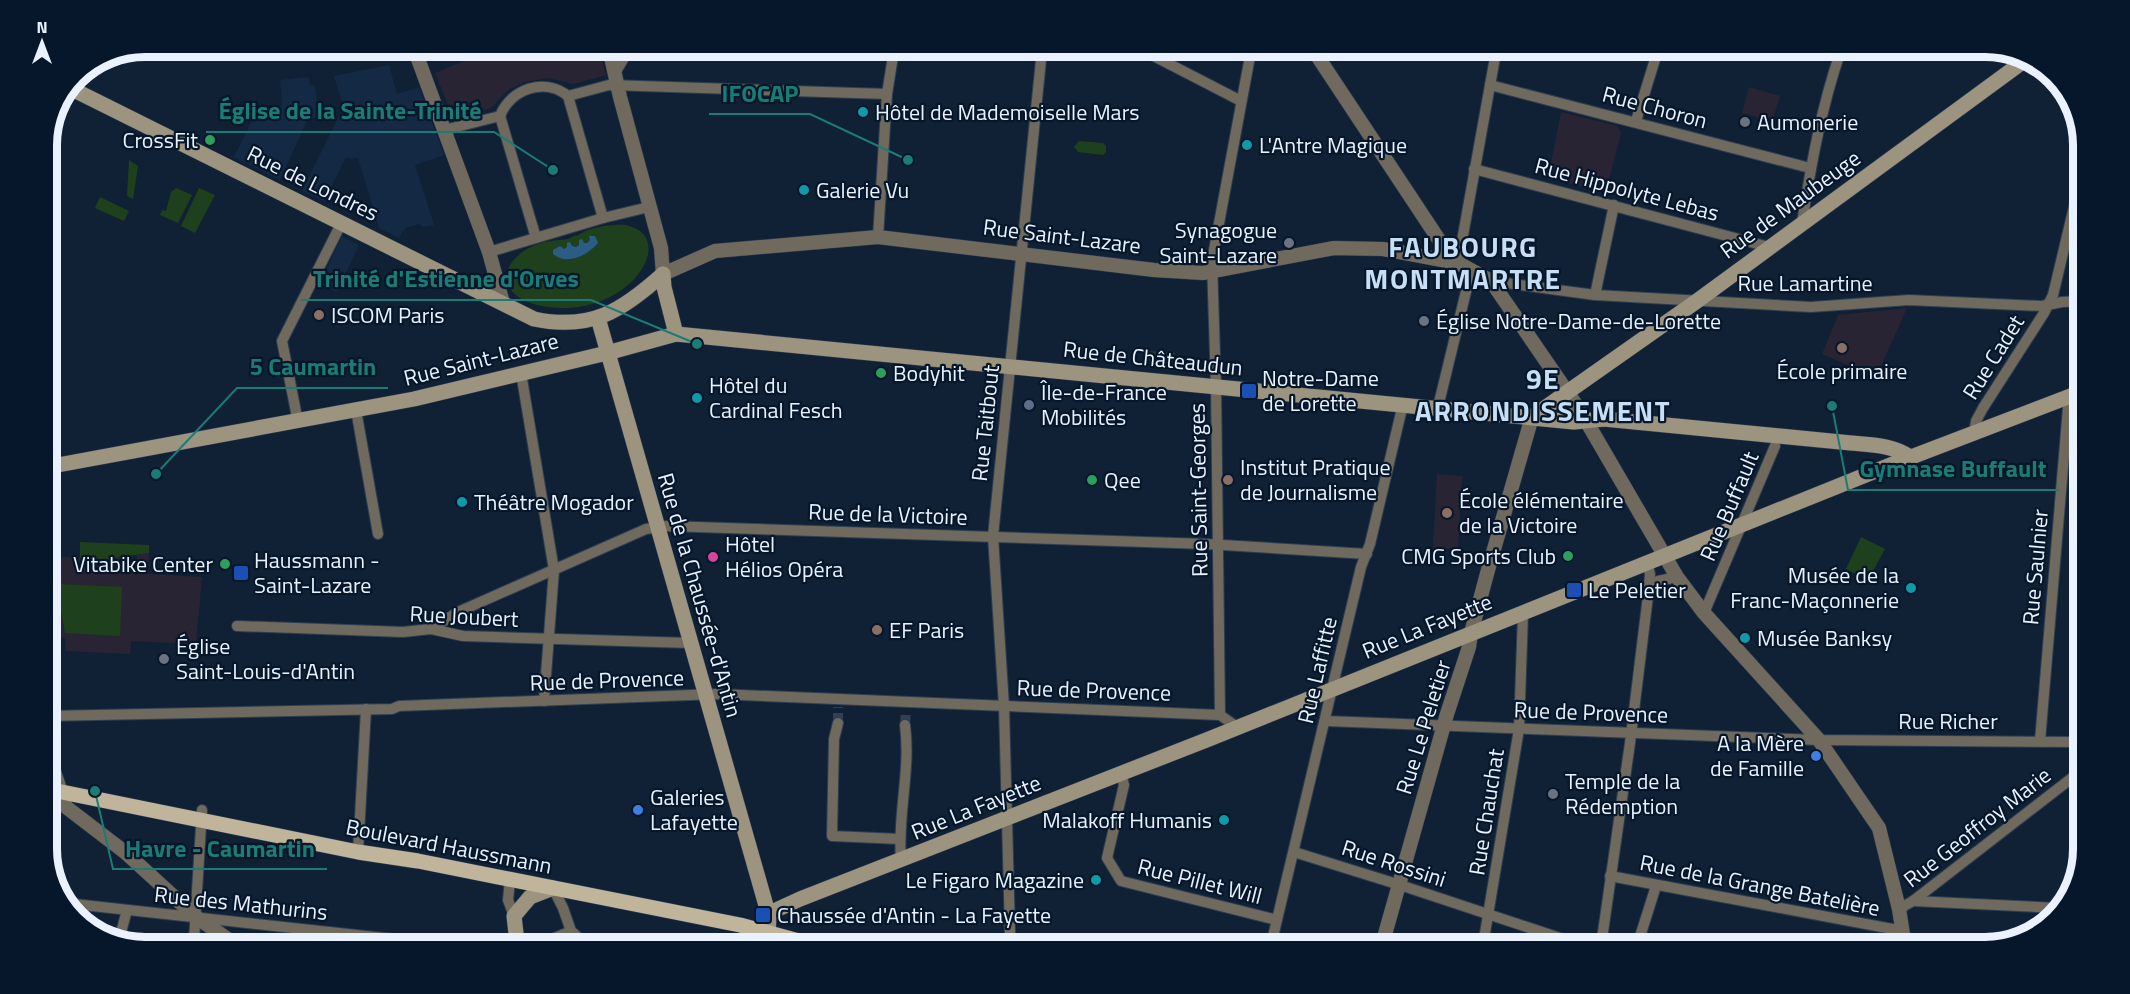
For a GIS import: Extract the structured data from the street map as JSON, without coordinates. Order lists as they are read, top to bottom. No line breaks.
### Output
{"streets":{"main road":["Rue de Londres","Rue de Maubeuge","Rue Saint-Lazare","Rue de Châteaudun","Rue de la Chaussée-d'Antin","Rue La Fayette","Boulevard Haussmann"],"street":["Rue Choron","Rue Hippolyte Lebas","Rue Lamartine","Rue Cadet","Rue Taitbout","Rue Saint-Georges","Rue Buffault","Rue de la Victoire","Rue Saulnier","Rue Joubert","Rue Laffitte","Rue de Provence","Rue Richer","Rue Le Peletier","Rue Chauchat","Rue Geoffroy Marie","Rue Rossini","Rue Pillet Will","Rue de la Grange Batelière","Rue des Mathurins"]},"crossings":[["Rue de Londres","Rue de la Chaussée-d'Antin"],["Rue Hippolyte Lebas","Rue de Maubeuge"],["Rue de Maubeuge","Rue Lamartine"],["Rue de Maubeuge","Rue de Châteaudun"],["Rue de Maubeuge","Rue Le Peletier"],["Rue Saint-Lazare","Rue de Châteaudun"],["Rue Saint-Lazare","Rue Taitbout"],["Rue Saint-Lazare","Rue Saint-Georges"],["Rue Saint-Lazare","Rue de la Chaussée-d'Antin"],["Rue Lamartine","Rue Cadet"],["Rue Cadet","Rue La Fayette"],["Rue de Châteaudun","Rue Taitbout"],["Rue de Châteaudun","Rue Saint-Georges"],["Rue de Châteaudun","Rue La Fayette"],["Rue de Châteaudun","Rue Laffitte"],["Rue de Châteaudun","Rue Le Peletier"],["Rue Taitbout","Rue de la Victoire"],["Rue Taitbout","Rue La Fayette"],["Rue Taitbout","Rue de Provence"],["Rue Saint-Georges","Rue de la Victoire"],["Rue Saint-Georges","Rue de Provence"],["Rue Buffault","Rue La Fayette"],["Rue de la Victoire","Rue de la Chaussée-d'Antin"],["Rue de la Victoire","Rue Joubert"],["Rue de la Victoire","Rue Laffitte"],["Rue Saulnier","Rue Richer"],["Rue de la Chaussée-d'Antin","Rue Joubert"],["Rue de la Chaussée-d'Antin","Rue La Fayette"],["Rue de la Chaussée-d'Antin","Rue de Provence"],["Rue La Fayette","Rue Laffitte"],["Rue La Fayette","Rue Le Peletier"],["Rue La Fayette","Rue Chauchat"],["Rue La Fayette","Rue Pillet Will"],["Rue Laffitte","Rue de Provence"],["Rue Laffitte","Rue Rossini"],["Rue Laffitte","Rue Pillet Will"],["Rue de Provence","Rue Richer"],["Rue de Provence","Rue Le Peletier"],["Rue de Provence","Rue Chauchat"],["Rue Le Peletier","Rue Rossini"],["Rue Chauchat","Rue Rossini"]],"districts":["FAUBOURG MONTMARTRE","9E ARRONDISSEMENT"],"places":{"other":["Hôtel de Mademoiselle Mars","Aumonerie","CrossFit","L'Antre Magique","IFOCAP","Église de la Sainte-Trinité","Galerie Vu","Synagogue Saint-Lazare","ISCOM Paris","Église Notre-Dame-de-Lorette","Trinité d'Estienne d'Orves","École primaire","Bodyhit","Hôtel du Cardinal Fesch","Île-de-France Mobilités","Gymnase Buffault","5 Caumartin","Qee","Institut Pratique de Journalisme","Théâtre Mogador","École élémentaire de la Victoire","CMG Sports Club","Hôtel Hélios Opéra","Vitabike Center","Musée de la Franc-Maçonnerie","EF Paris","Musée Banksy","Église Saint-Louis-d'Antin","A la Mère de Famille","Havre - Caumartin","Temple de la Rédemption","Galeries Lafayette","Malakoff Humanis","Le Figaro Magazine"],"transit":["Notre-Dame de Lorette","Haussmann - Saint-Lazare","Le Peletier","Chaussée d'Antin - La Fayette"]},"north":"top"}
